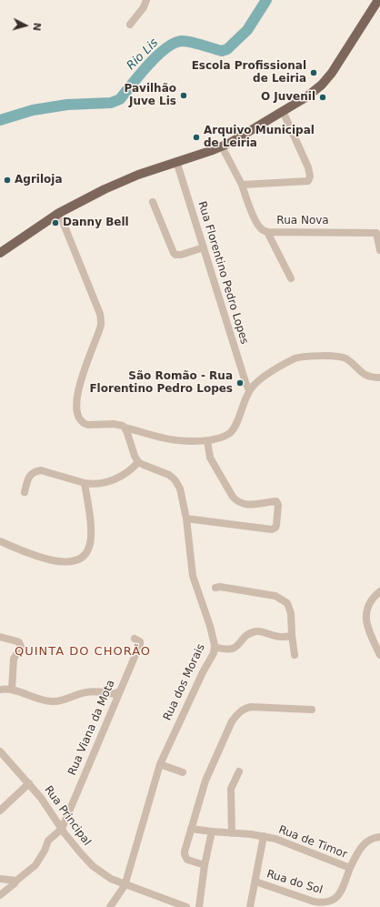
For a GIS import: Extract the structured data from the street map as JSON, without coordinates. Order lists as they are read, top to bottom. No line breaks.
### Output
{"streets":{"street":["Rua Nova","Rua Florentino Pedro Lopes","Rua dos Morais","Rua Viana da Mota","Rua Principal","Rua de Timor","Rua do Sol"]},"crossings":[["Rua dos Morais","Rua Principal"],["Rua Viana da Mota","Rua Principal"],["Rua de Timor","Rua do Sol"]],"districts":["QUINTA DO CHORÃO"],"water":["Rio Lis"],"places":["Escola Profissional de Leiria","Pavilhão Juve Lis","O Juvenil","Arquivo Municipal de Leiria","Agriloja","Danny Bell","São Romão - Rua Florentino Pedro Lopes"],"north":"right"}
